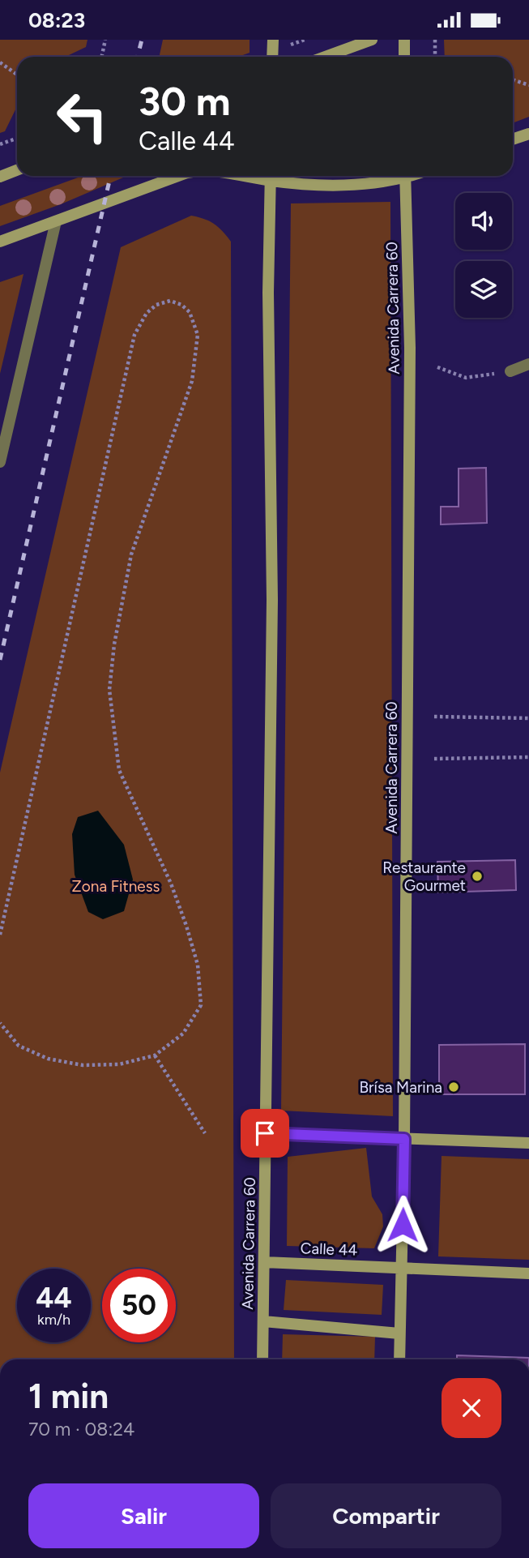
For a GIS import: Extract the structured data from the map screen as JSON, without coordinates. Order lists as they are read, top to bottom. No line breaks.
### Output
{"streets":{"main road":["Avenida Carrera 60","Calle 44"]},"crossings":[["Avenida Carrera 60","Calle 44"]],"parks":["Zona Fitness"],"places":["Restaurante Gourmet","Brísa Marina"],"page":{"status":"08:23","turn":["30 m","Calle 44"],"speed":"44 km/h","limit":"50","heading":["1 min","70 m · 08:24"],"buttons":["Salir","Compartir"]}}
